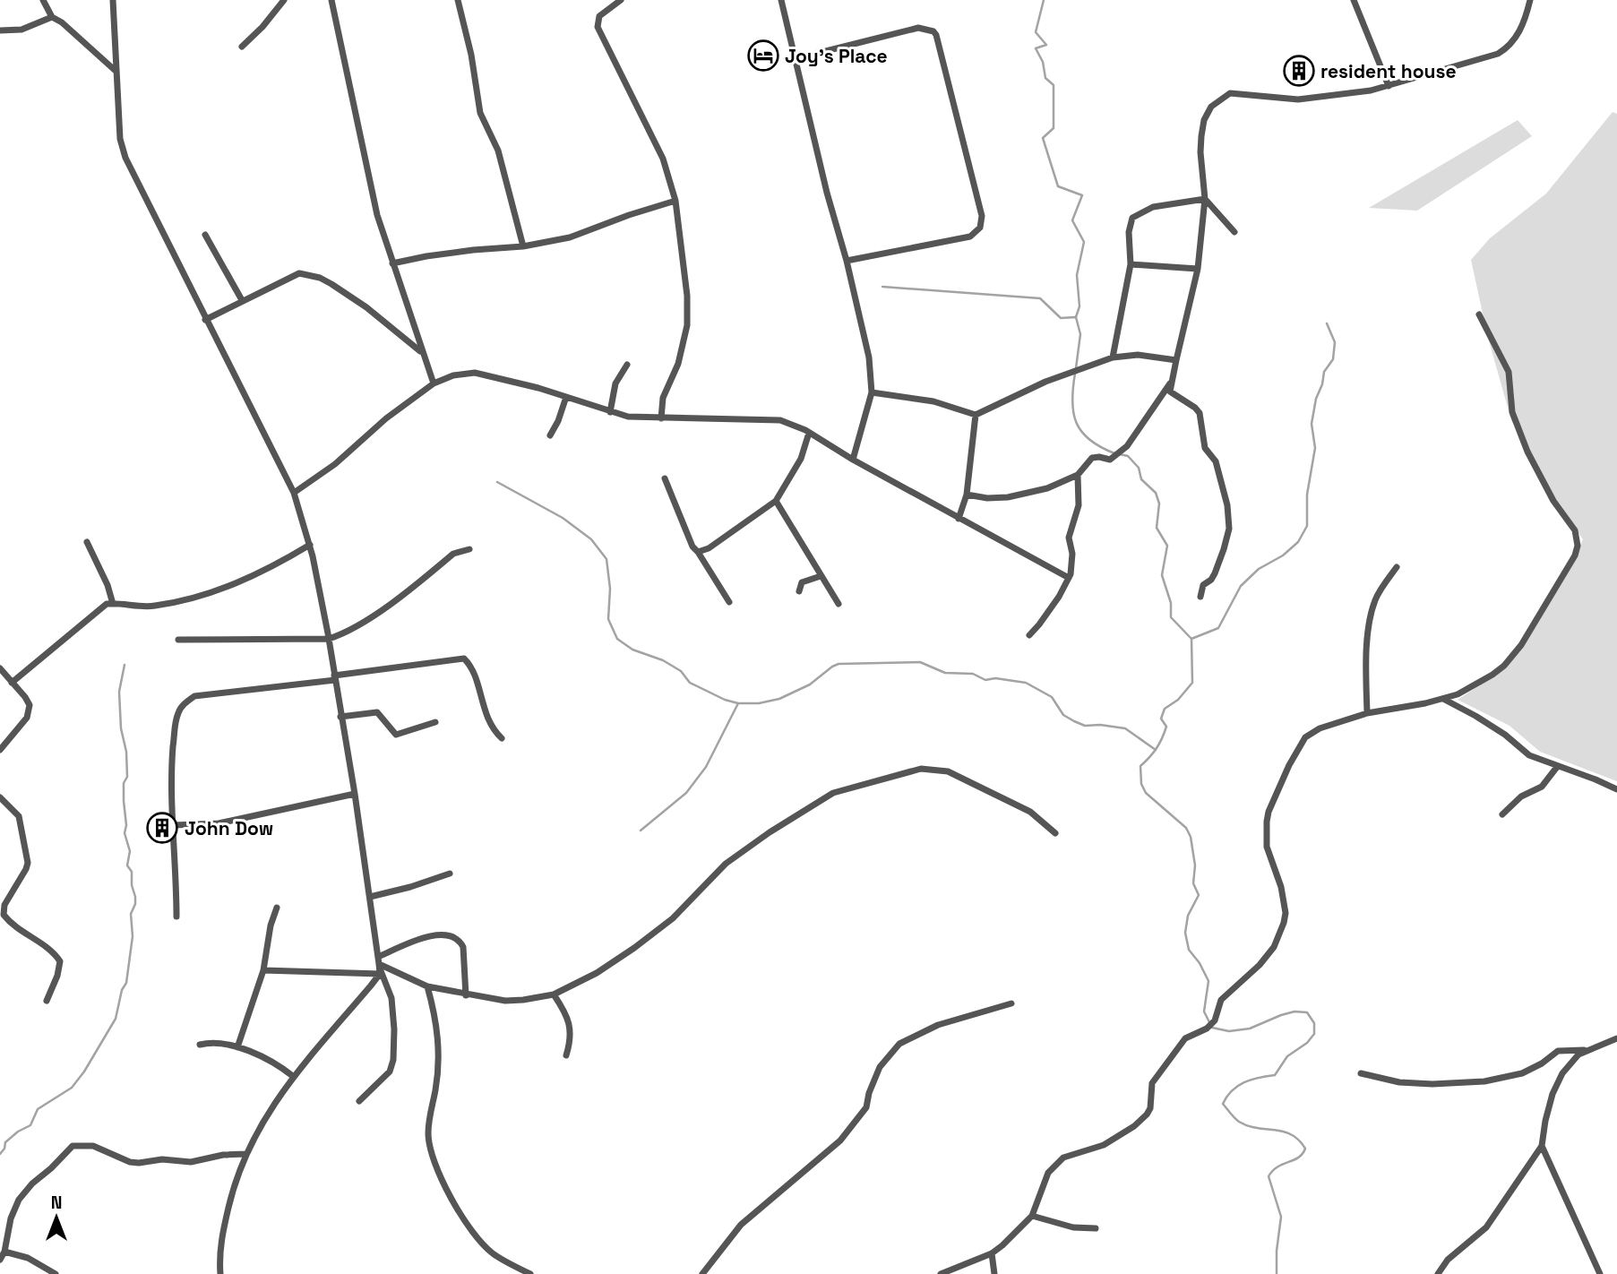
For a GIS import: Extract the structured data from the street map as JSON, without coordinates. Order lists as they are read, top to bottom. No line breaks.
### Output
{"places":{"hotel":["Joy's Place"],"building":["resident house","John Dow"]},"north":"top"}
